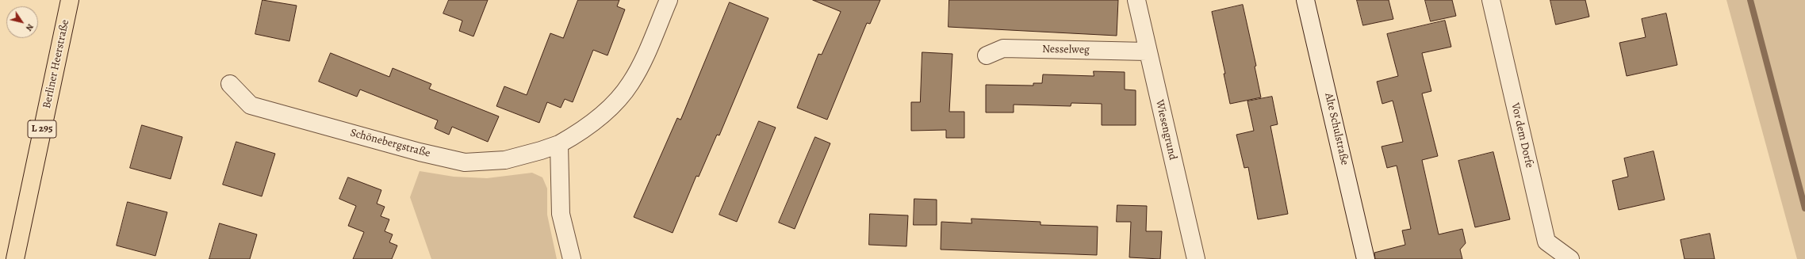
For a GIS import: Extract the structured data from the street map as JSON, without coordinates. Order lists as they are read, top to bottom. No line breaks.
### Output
{"streets":{"main road":["Berliner Heerstraße","L 295"],"street":["Nesselweg","Alte Schulstraße","Wiesengrund","Vor dem Dorfe","Schönebergstraße"]},"crossings":[["Nesselweg","Wiesengrund"]],"north":"bottom right"}
